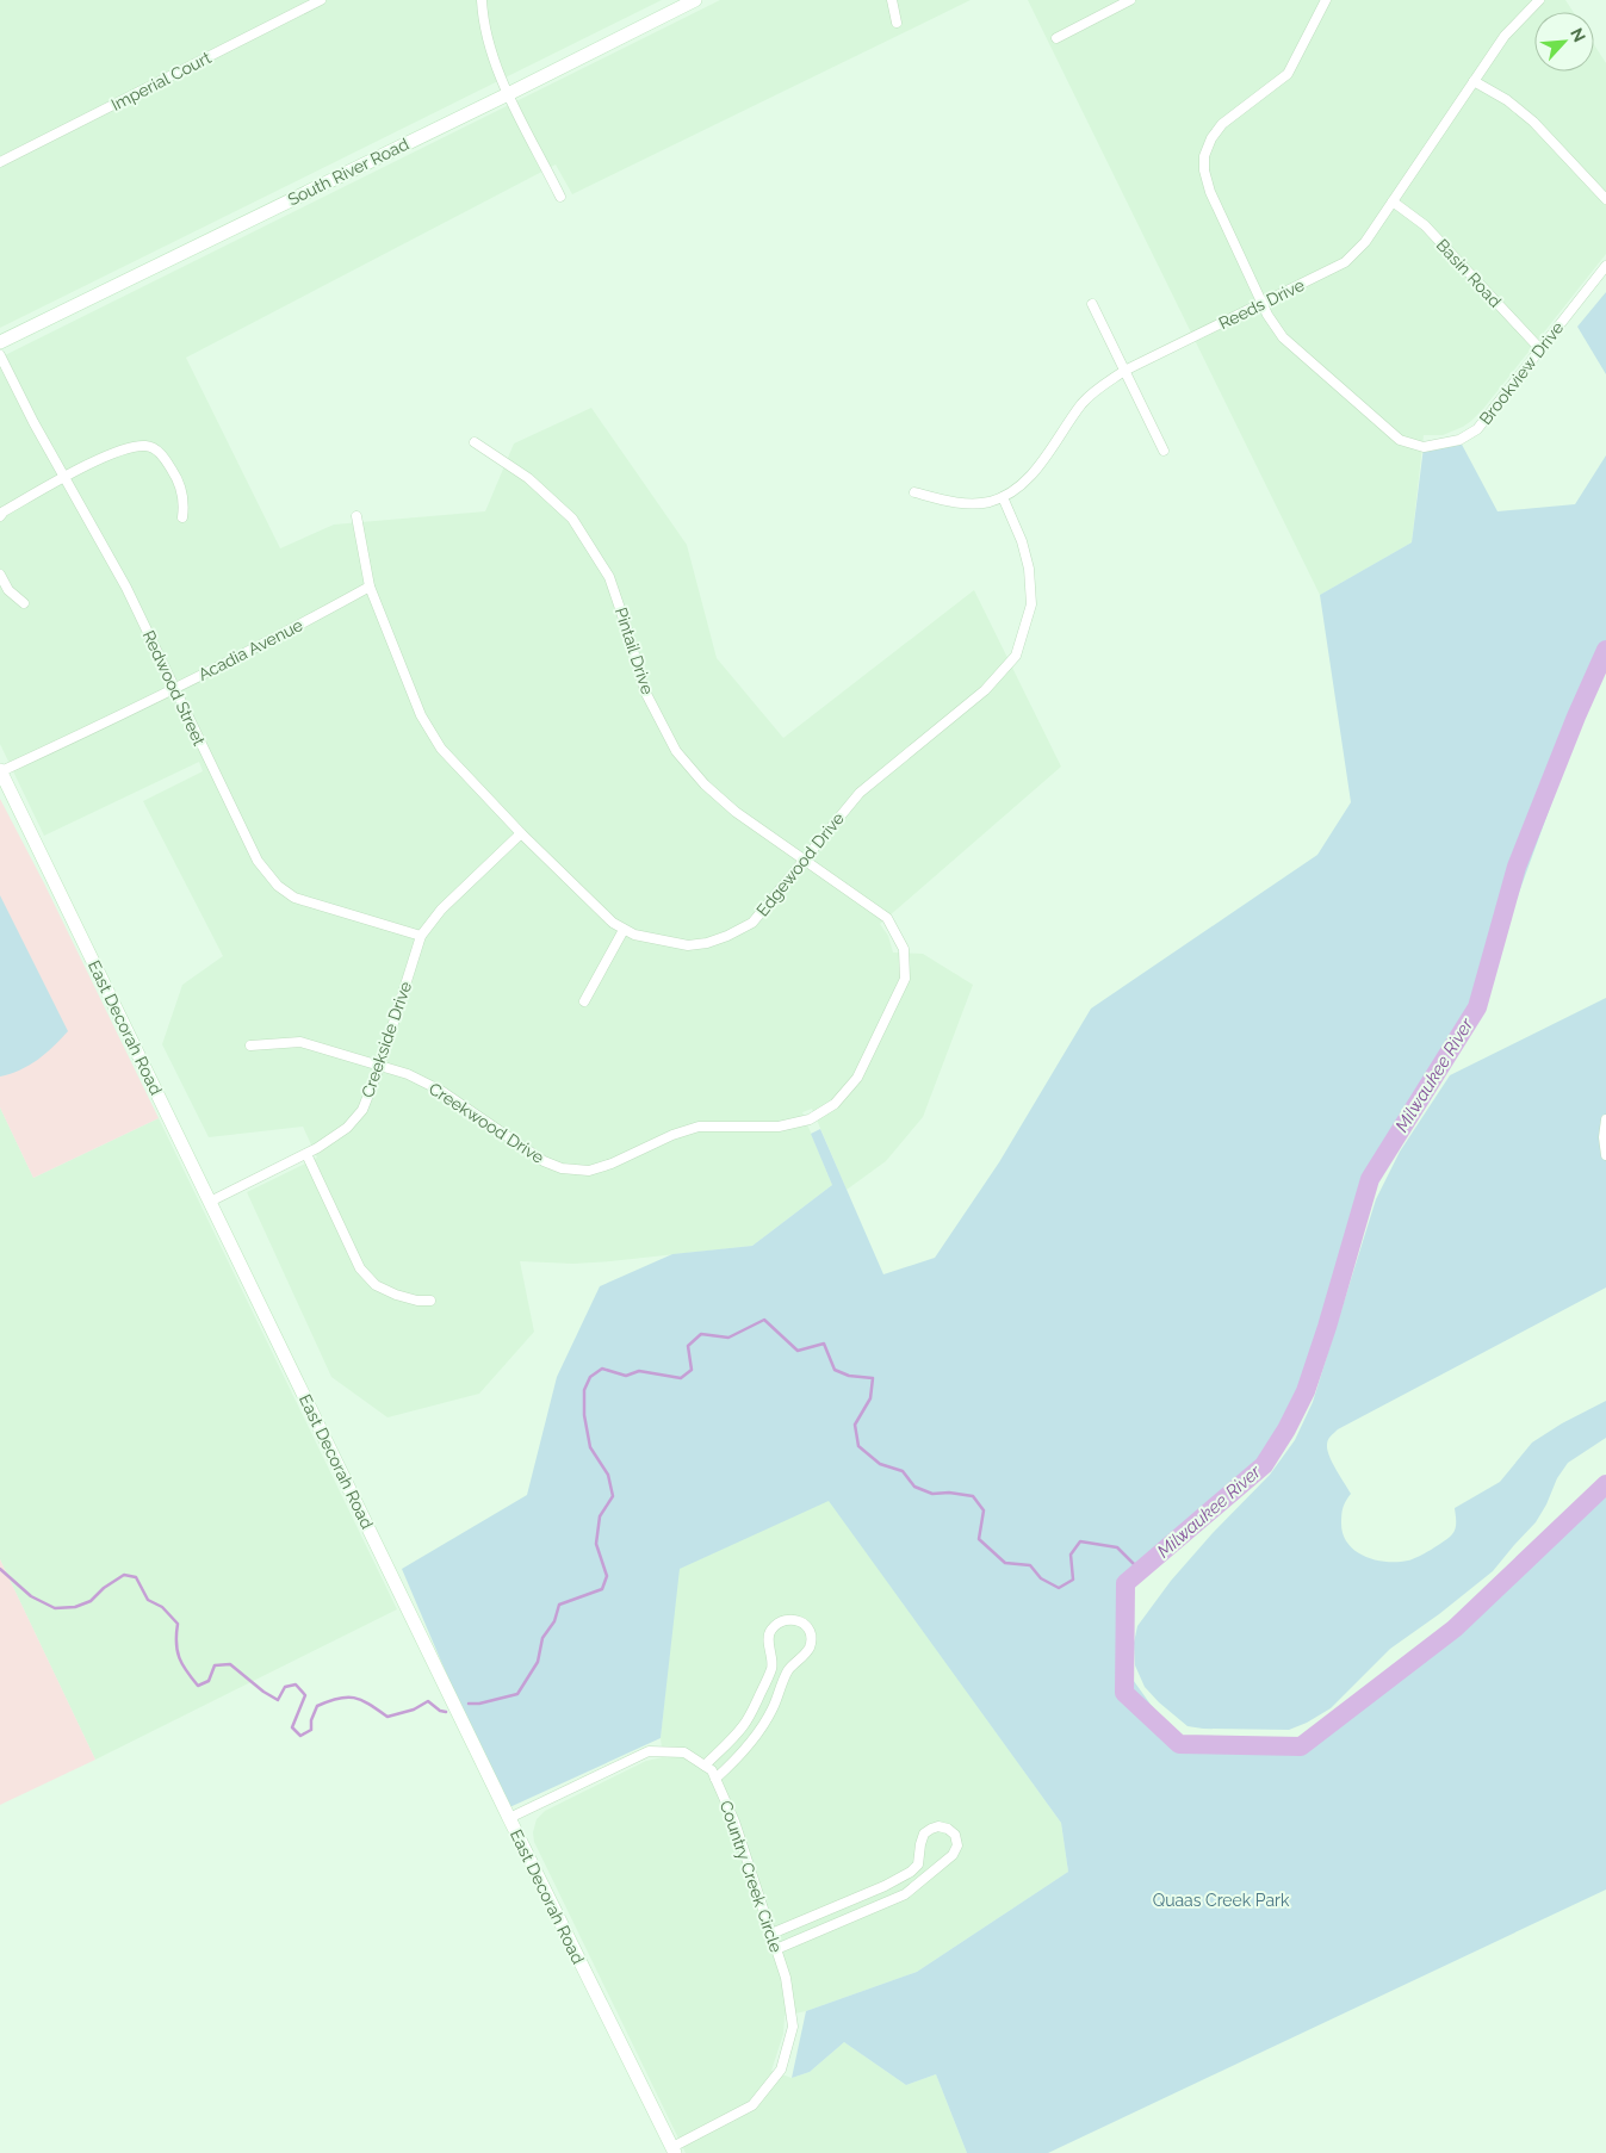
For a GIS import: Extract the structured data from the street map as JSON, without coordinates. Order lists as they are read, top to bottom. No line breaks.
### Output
{"streets":{"street":["Imperial Court","South River Road","Basin Road","Reeds Drive","Brookview Drive","Acadia Avenue","Pintail Drive","Redwood Street","Edgewood Drive","East Decorah Road","Creekside Drive","Creekwood Drive","Country Creek Circle"]},"crossings":[["Basin Road","Reeds Drive"],["Basin Road","Brookview Drive"],["Reeds Drive","Brookview Drive"],["Reeds Drive","Edgewood Drive"],["Acadia Avenue","Redwood Street"],["Acadia Avenue","Edgewood Drive"],["Acadia Avenue","East Decorah Road"],["Pintail Drive","Edgewood Drive"],["Pintail Drive","Creekwood Drive"],["Redwood Street","Creekside Drive"],["Edgewood Drive","Creekside Drive"],["East Decorah Road","Creekside Drive"],["East Decorah Road","Country Creek Circle"],["Creekside Drive","Creekwood Drive"]],"water":["Milwaukee River"],"parks":["Quaas Creek Park"],"north":"top right"}
